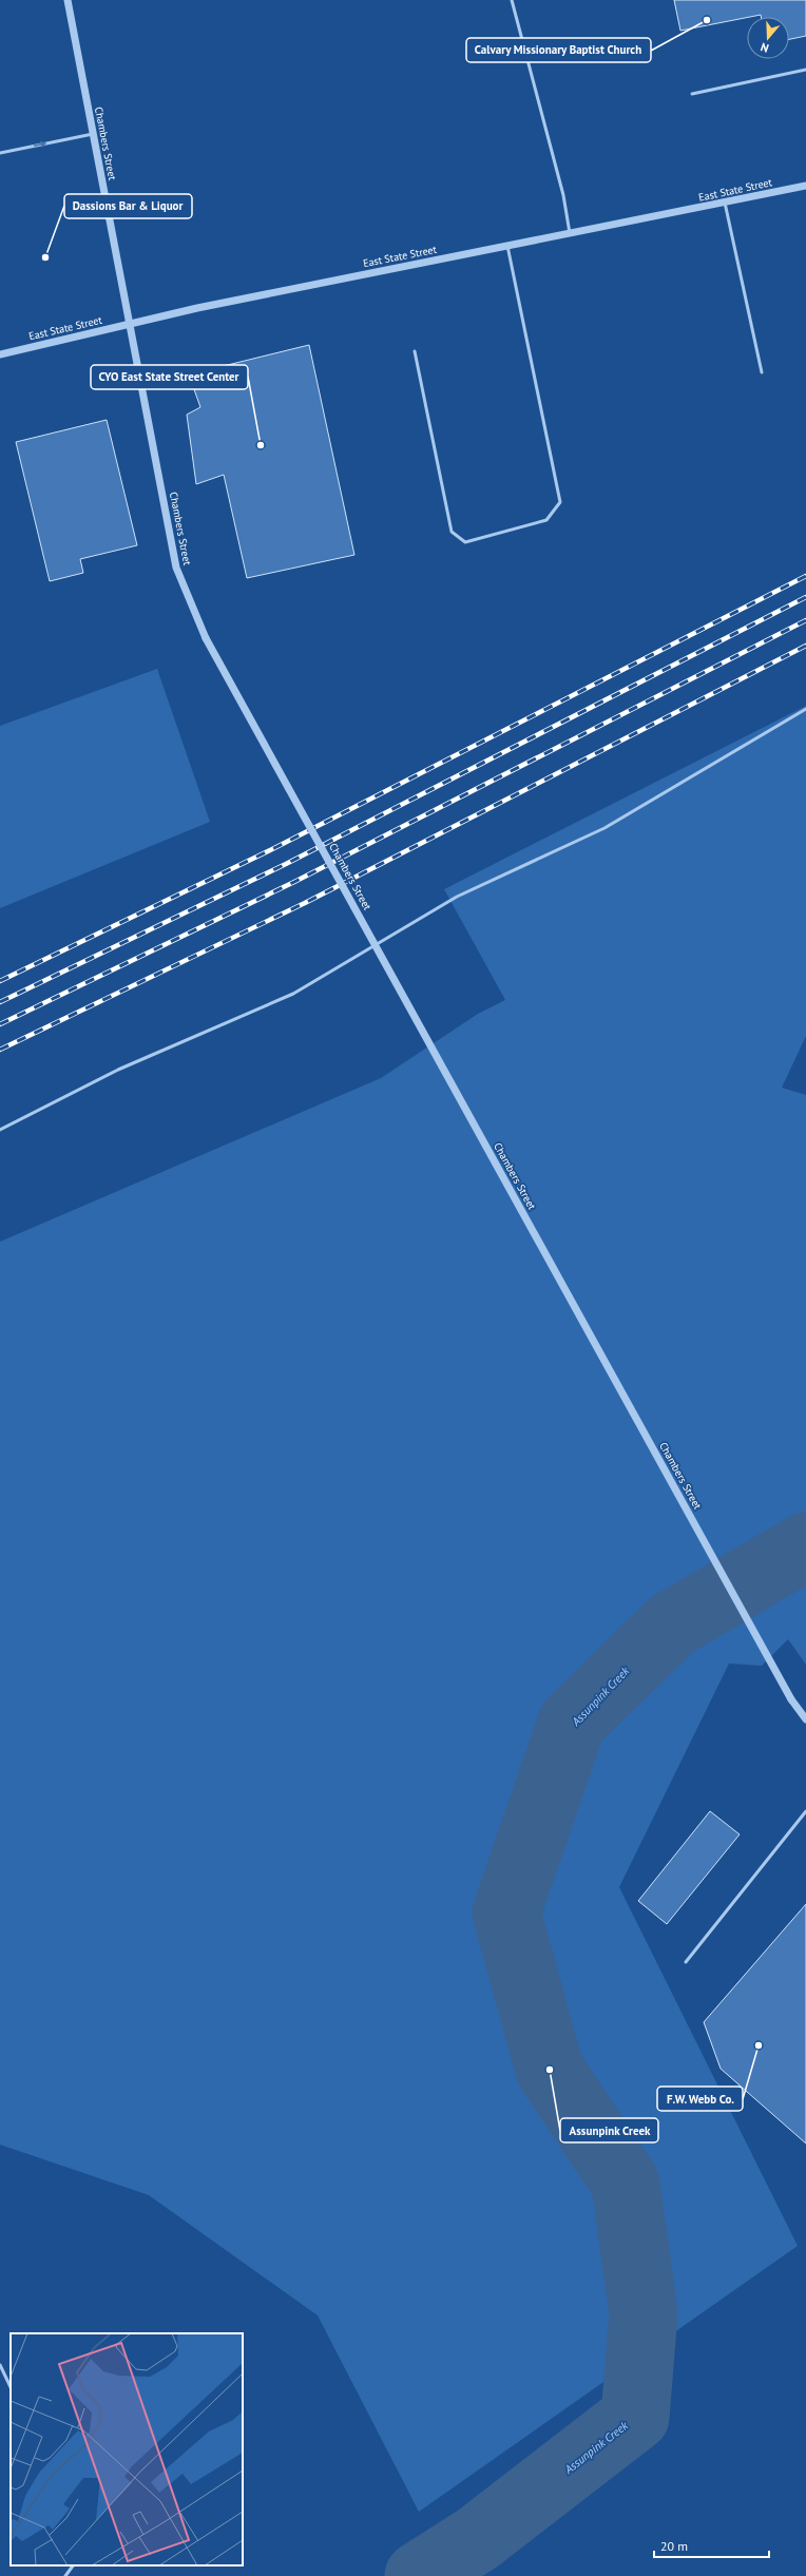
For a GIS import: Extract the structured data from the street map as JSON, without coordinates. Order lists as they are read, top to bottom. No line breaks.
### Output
{"streets":{"street":["Chambers Street","East State Street"]},"crossings":[["Chambers Street","East State Street"]],"water":["Assunpink Creek"],"places":["Calvary Missionary Baptist Church","Dassions Bar & Liquor","CYO East State Street Center","F.W. Webb Co.","Assunpink Creek"],"scale_bar":"20 m","north":"bottom"}
